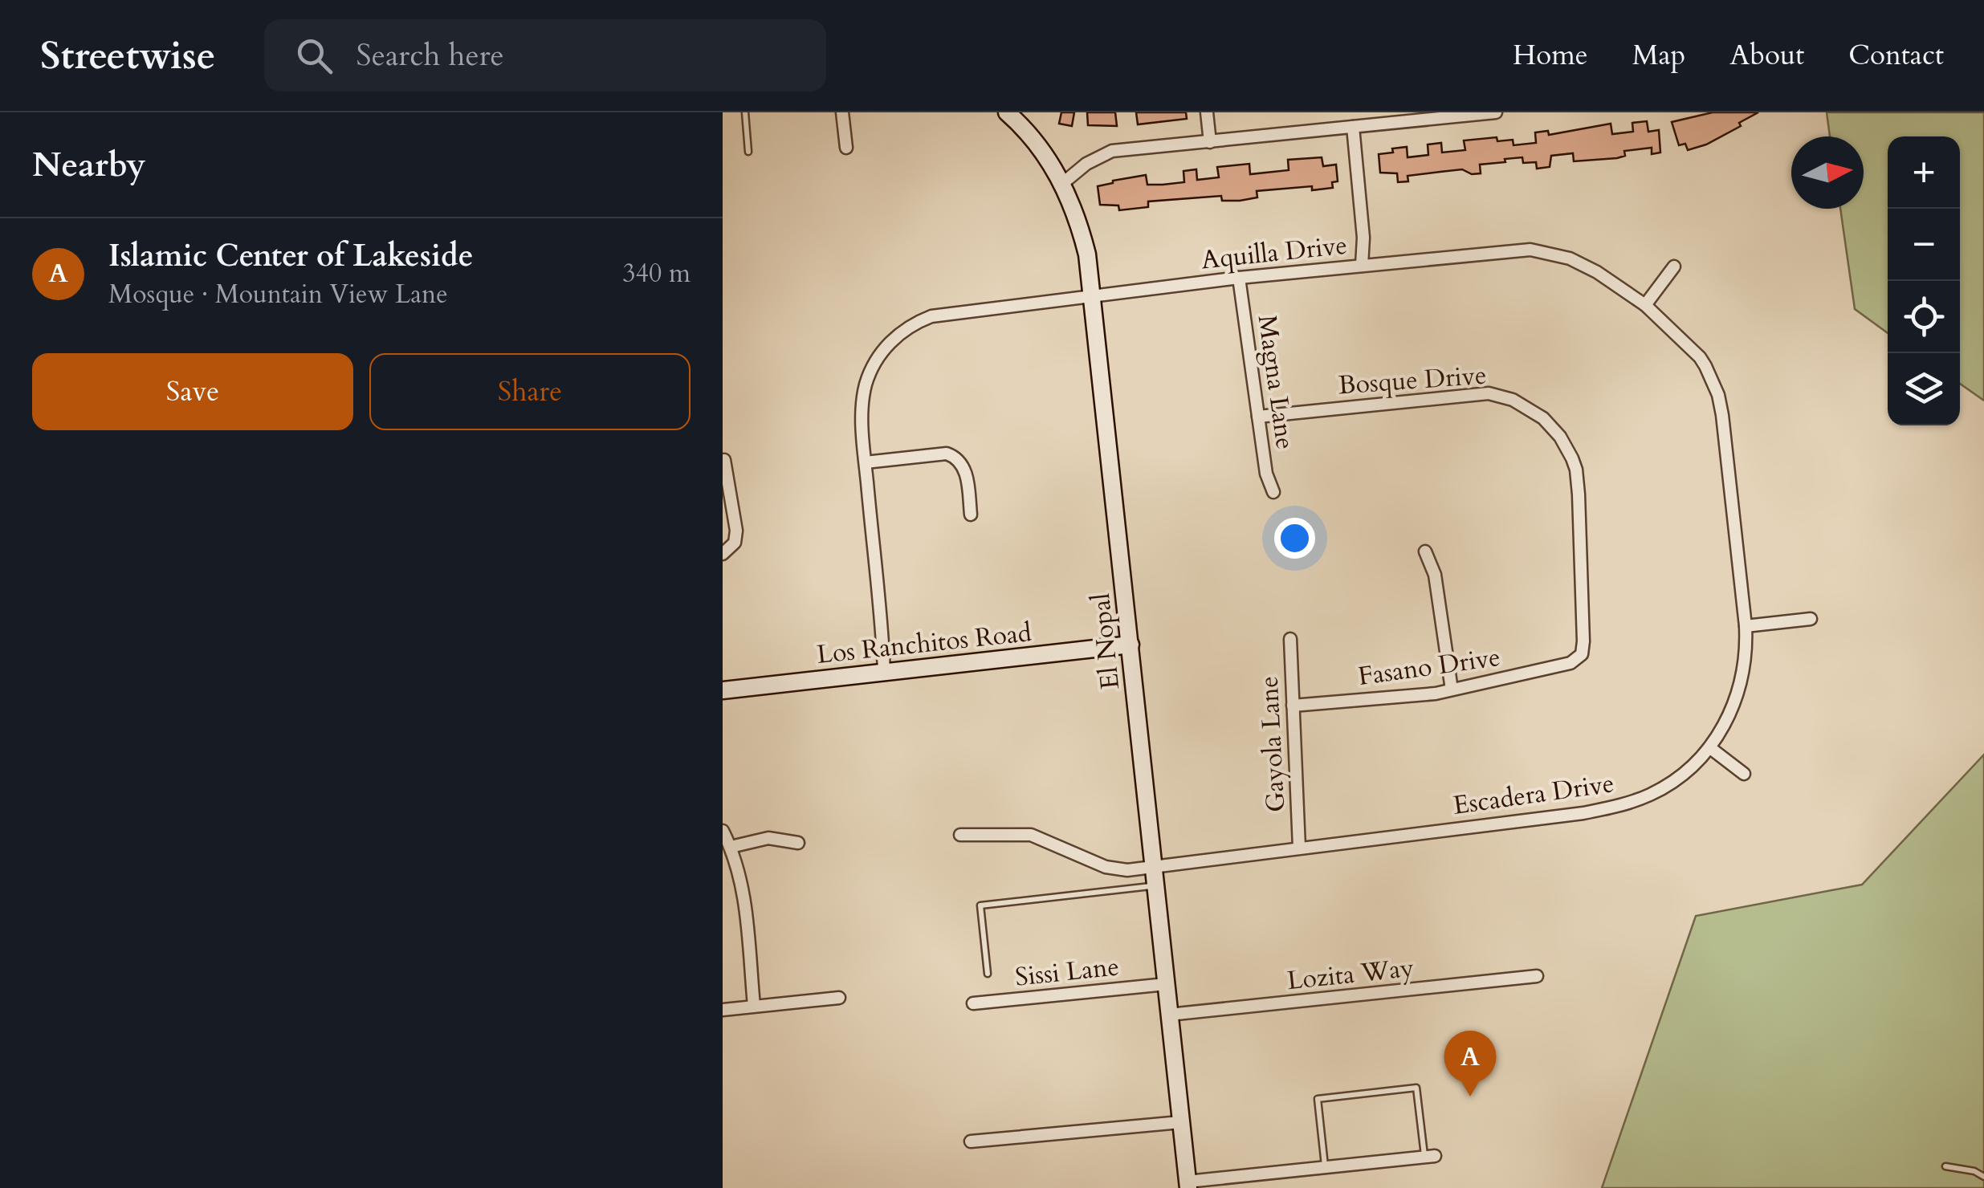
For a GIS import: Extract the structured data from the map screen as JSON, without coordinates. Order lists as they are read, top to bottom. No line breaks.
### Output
{"streets":{"main road":["El Nopal","Los Ranchitos Road"],"street":["Aquilla Drive","Bosque Drive","Magna Lane","Fasano Drive","Gayola Lane","Escadera Drive","Sissi Lane","Lozita Way"]},"crossings":[["Aquilla Drive","Magna Lane"],["Aquilla Drive","El Nopal"],["Aquilla Drive","Los Ranchitos Road"],["Aquilla Drive","Escadera Drive"],["Bosque Drive","Magna Lane"],["Bosque Drive","Fasano Drive"],["El Nopal","Los Ranchitos Road"],["El Nopal","Escadera Drive"],["El Nopal","Sissi Lane"],["El Nopal","Lozita Way"],["Fasano Drive","Gayola Lane"],["Gayola Lane","Escadera Drive"]],"north":"right","page":{"header":"Streetwise","search":"Search here","nav":["Home","Map","About","Contact"],"heading":"Nearby","map_buttons":["+","−"],"list":[{"mark":"A","name":"Islamic Center of Lakeside","note":"Mosque · Mountain View Lane","value":"340 m"}],"buttons":["Save","Share"],"pins":"A"}}
